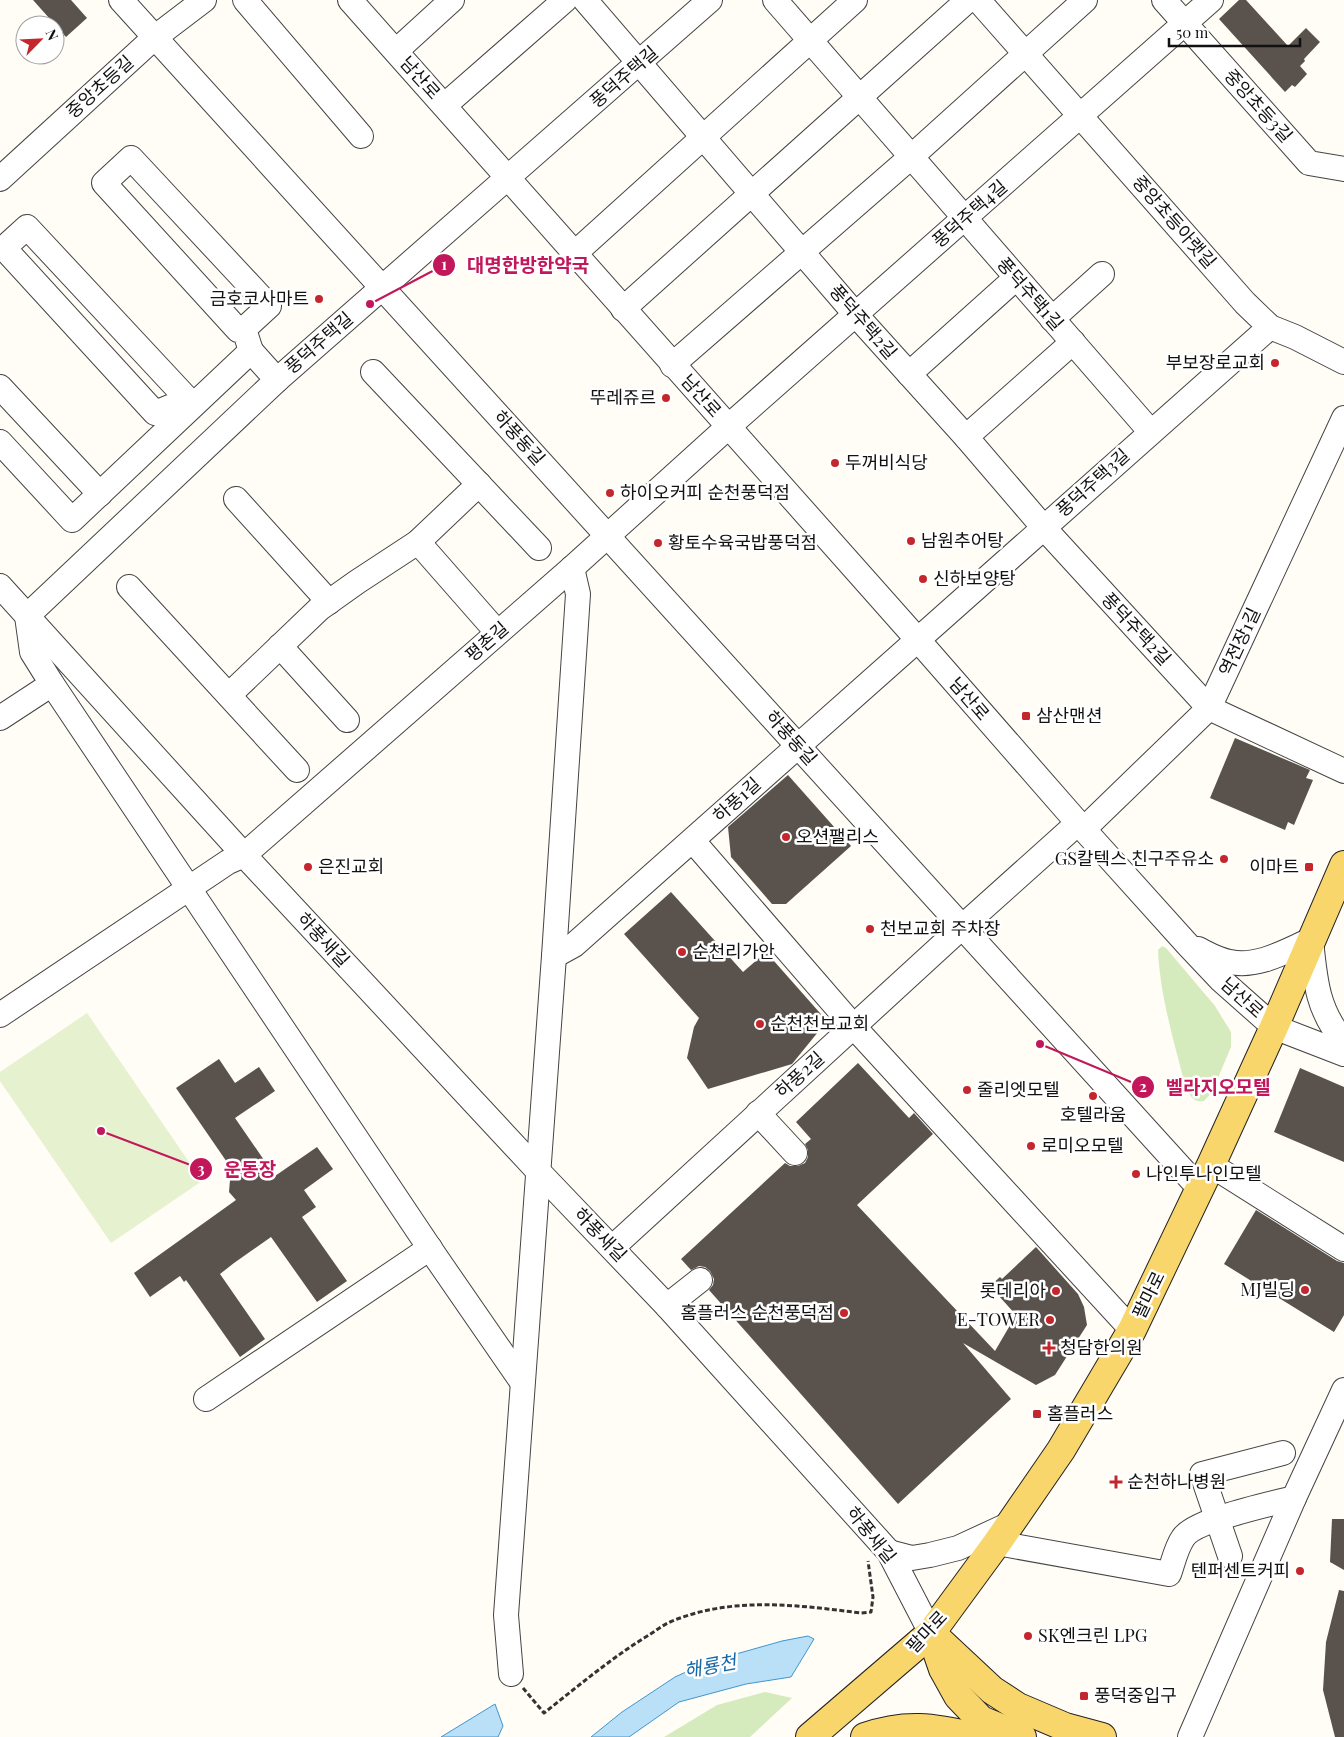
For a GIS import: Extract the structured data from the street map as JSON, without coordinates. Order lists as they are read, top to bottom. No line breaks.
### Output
{"streets":{"main road":["팔마로"],"street":["풍덕주택길","남산로","중앙초등길","중앙초등3길","풍덕주택4길","중앙초등아랫길","풍덕주택1길","풍덕주택2길","하풍동길","풍덕주택3길","평촌길","역전장1길","하풍1길","하풍새길","하풍2길"]},"crossings":[["풍덕주택길","남산로"],["풍덕주택길","풍덕주택2길"],["풍덕주택길","하풍동길"],["풍덕주택길","하풍새길"],["남산로","풍덕주택4길"],["남산로","풍덕주택2길"],["남산로","풍덕주택3길"],["남산로","평촌길"],["남산로","역전장1길"],["남산로","하풍1길"],["남산로","하풍2길"],["남산로","팔마로"],["중앙초등길","하풍동길"],["중앙초등3길","풍덕주택4길"],["풍덕주택4길","중앙초등아랫길"],["풍덕주택4길","풍덕주택1길"],["풍덕주택4길","풍덕주택2길"],["풍덕주택4길","평촌길"],["중앙초등아랫길","풍덕주택3길"],["풍덕주택1길","풍덕주택3길"],["풍덕주택2길","풍덕주택3길"],["풍덕주택2길","역전장1길"],["하풍동길","평촌길"],["하풍동길","하풍1길"],["하풍동길","하풍2길"],["하풍동길","팔마로"],["풍덕주택3길","하풍1길"],["평촌길","하풍새길"],["역전장1길","하풍2길"],["하풍새길","하풍2길"],["하풍새길","팔마로"]],"water":["해룡천"],"places":{"other":["금호코사마트","대명한방한약국","부보장로교회","뚜레쥬르","두꺼비식당","하이오커피 순천풍덕점","남원추어탕","황토수육국밥풍덕점","신하보양탕","오션팰리스","GS칼텍스 친구주유소","은진교회","천보교회 주차장","순천리가안","순천천보교회","벨라지오모텔","줄리엣모텔","호텔라움","운동장","로미오모텔","나인투나인모텔","MJ빌딩","롯데리아","홈플러스 순천풍덕점","E-TOWER","텐퍼센트커피","SK엔크린 LPG"],"transit":["삼산맨션","이마트","홈플러스","풍덕중입구"],"health":["청담한의원","순천하나병원"]},"scale_bar":"50 m","north":"top right"}
